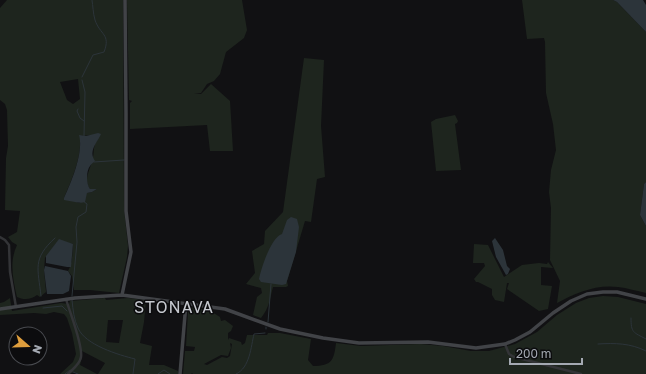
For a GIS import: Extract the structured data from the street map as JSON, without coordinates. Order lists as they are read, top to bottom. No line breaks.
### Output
{"districts":["STONAVA"],"scale_bar":"200 m","north":"right"}
